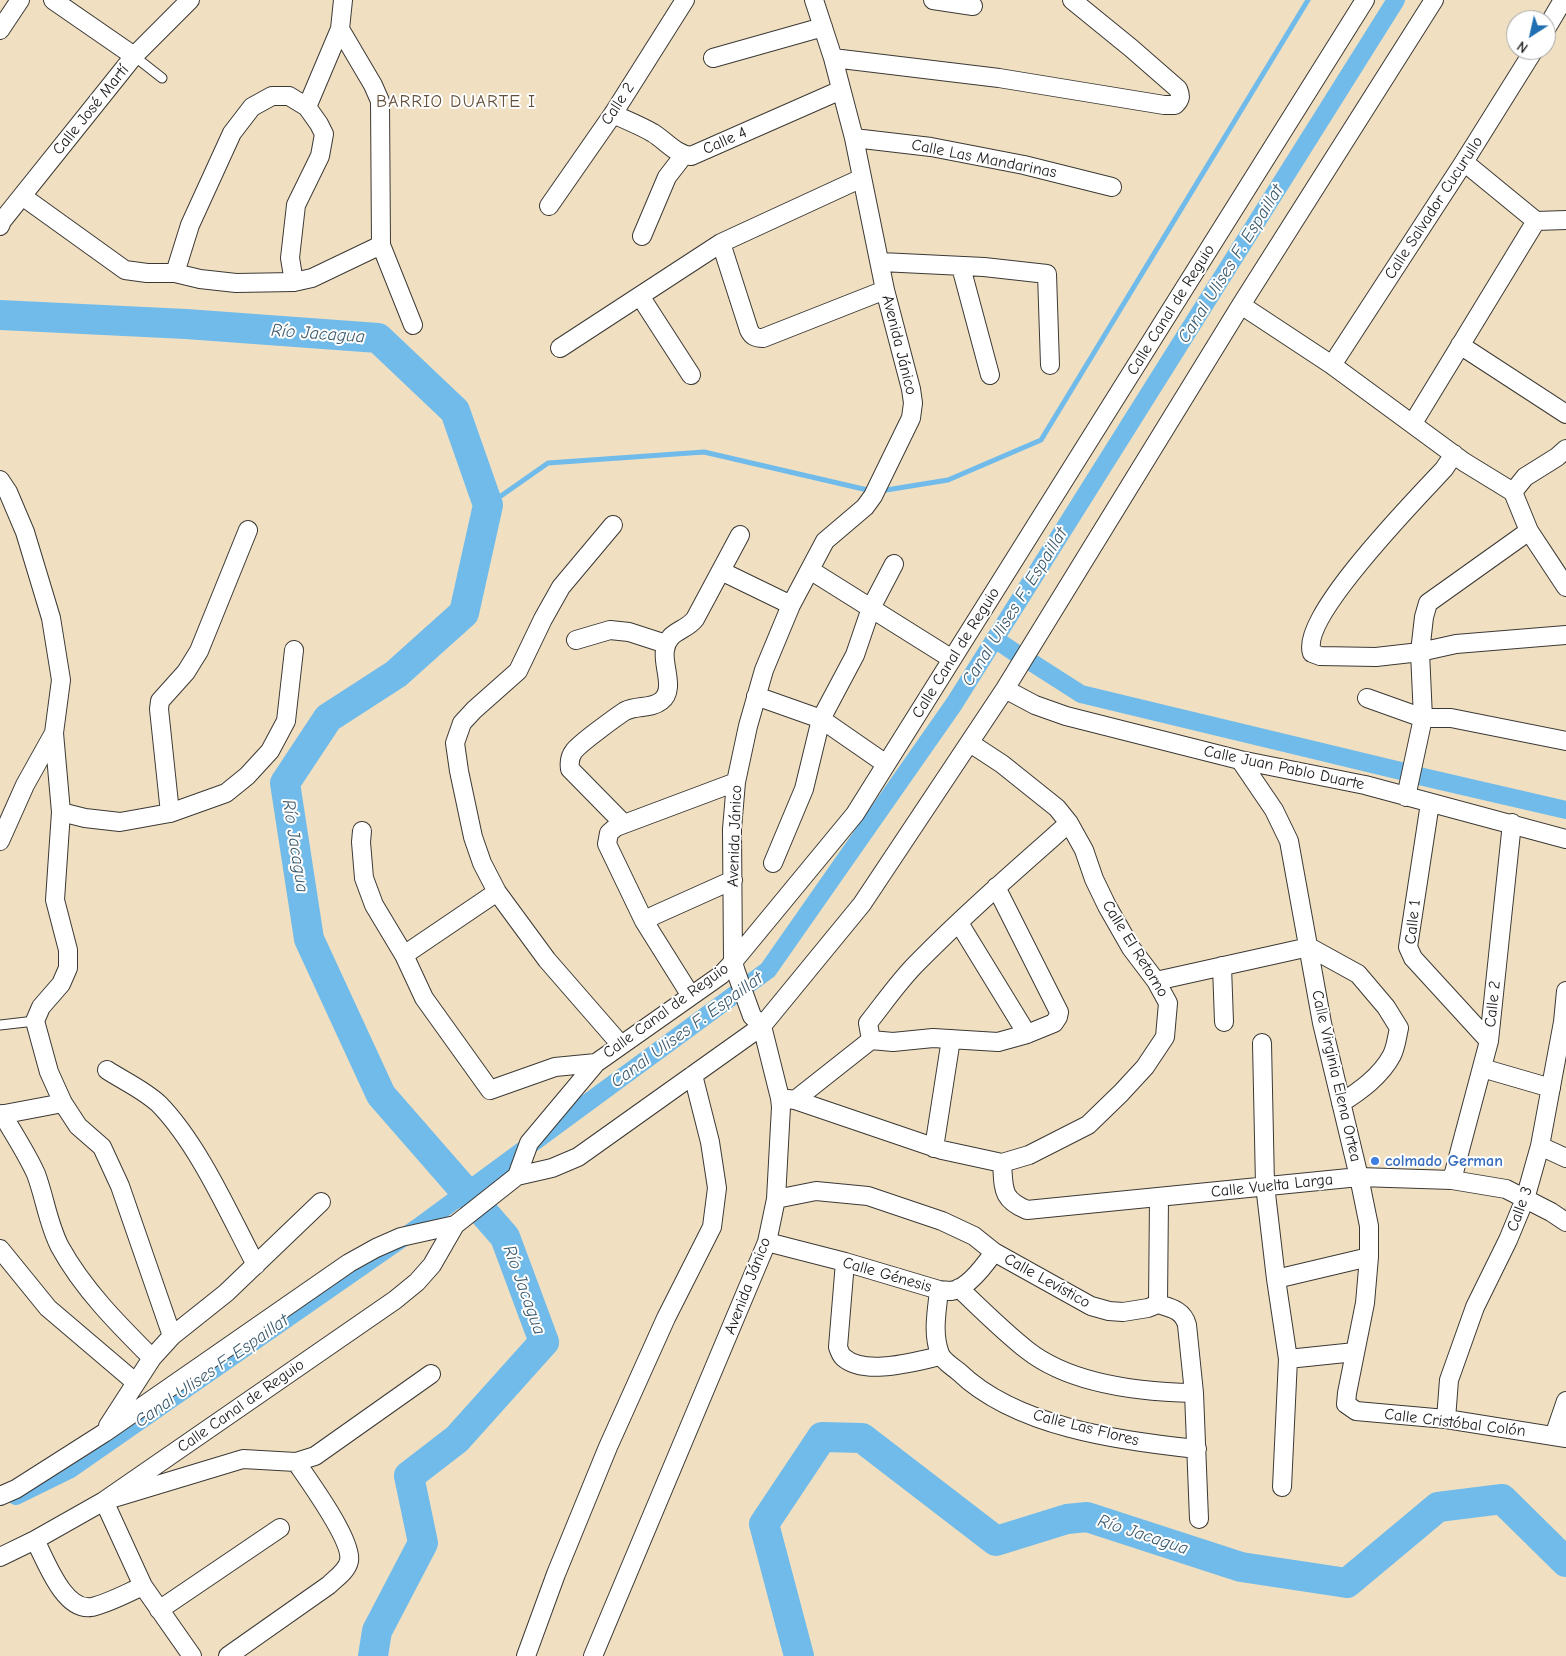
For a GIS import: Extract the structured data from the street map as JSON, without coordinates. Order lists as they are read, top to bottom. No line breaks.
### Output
{"streets":{"street":["Calle 2","Calle José Martí","Calle 4","Calle Las Mandarinas","Calle Salvador Cucurullo","Calle Canal de Reguio","Avenida Jánico","Calle Juan Pablo Duarte","Calle 1","Calle El Retorno","Calle Virginia Elena Ortea","Calle Vuelta Larga","Calle 3","Calle Génesis","Calle Levístico","Calle Cristóbal Colón","Calle Las Flores"]},"crossings":[["Calle 2","Calle 4"],["Calle 2","Calle Juan Pablo Duarte"],["Calle 2","Calle 1"],["Calle 2","Calle Vuelta Larga"],["Calle 4","Avenida Jánico"],["Calle Las Mandarinas","Avenida Jánico"],["Calle Canal de Reguio","Avenida Jánico"],["Avenida Jánico","Calle Génesis"],["Avenida Jánico","Calle Levístico"],["Calle Juan Pablo Duarte","Calle 1"],["Calle Juan Pablo Duarte","Calle Virginia Elena Ortea"],["Calle El Retorno","Calle Vuelta Larga"],["Calle Virginia Elena Ortea","Calle Vuelta Larga"],["Calle Virginia Elena Ortea","Calle Cristóbal Colón"],["Calle Vuelta Larga","Calle 3"],["Calle 3","Calle Cristóbal Colón"]],"districts":["BARRIO DUARTE I"],"water":["Canal Ulises F. Espaillat","Río Jacagua"],"places":["colmado German"],"north":"bottom left"}
